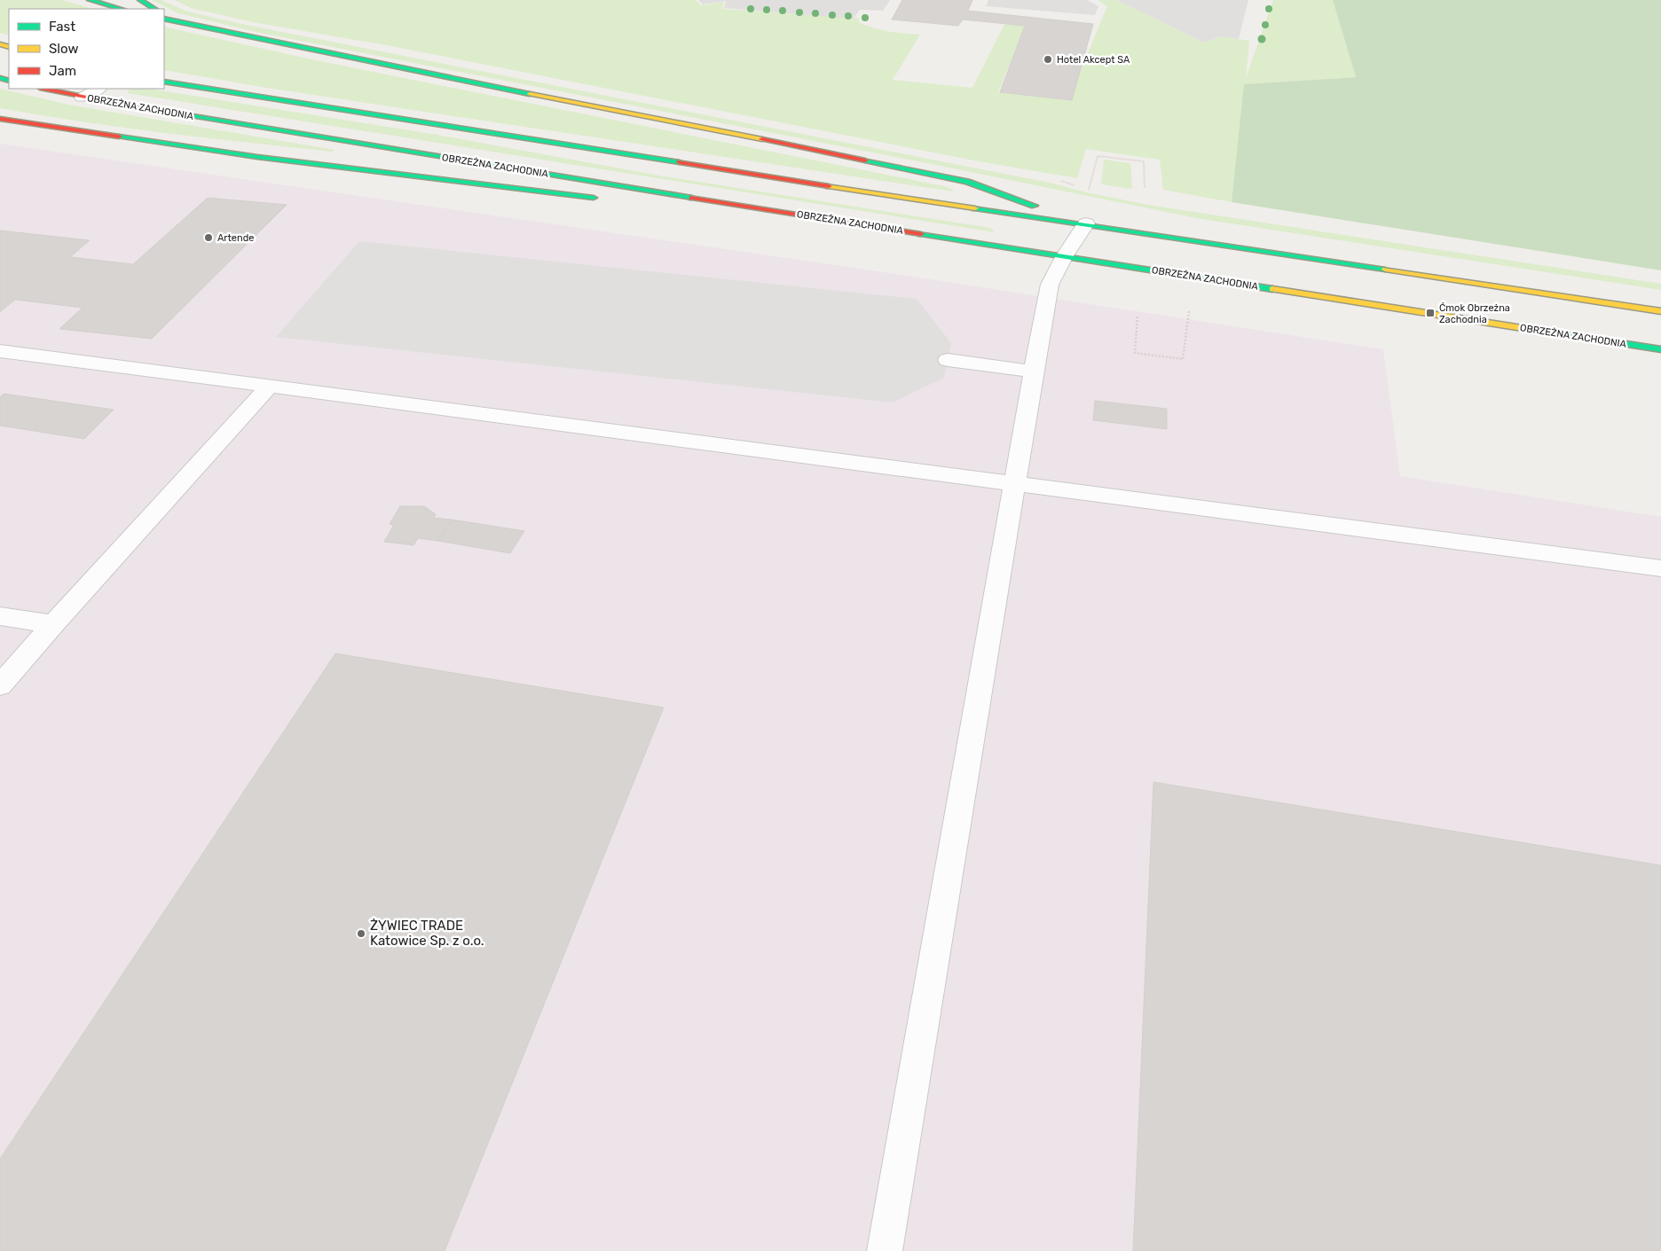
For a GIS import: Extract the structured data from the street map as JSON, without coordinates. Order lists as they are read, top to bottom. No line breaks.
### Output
{"streets":{"street":["OBRZEŻNA ZACHODNIA"]},"places":{"other":["Hotel Akcept SA","Artende","ŻYWIEC TRADE Katowice Sp. z o.o."],"transit":["Ćmok Obrzeżna Zachodnia"]},"legend":["Fast","Slow","Jam"]}
